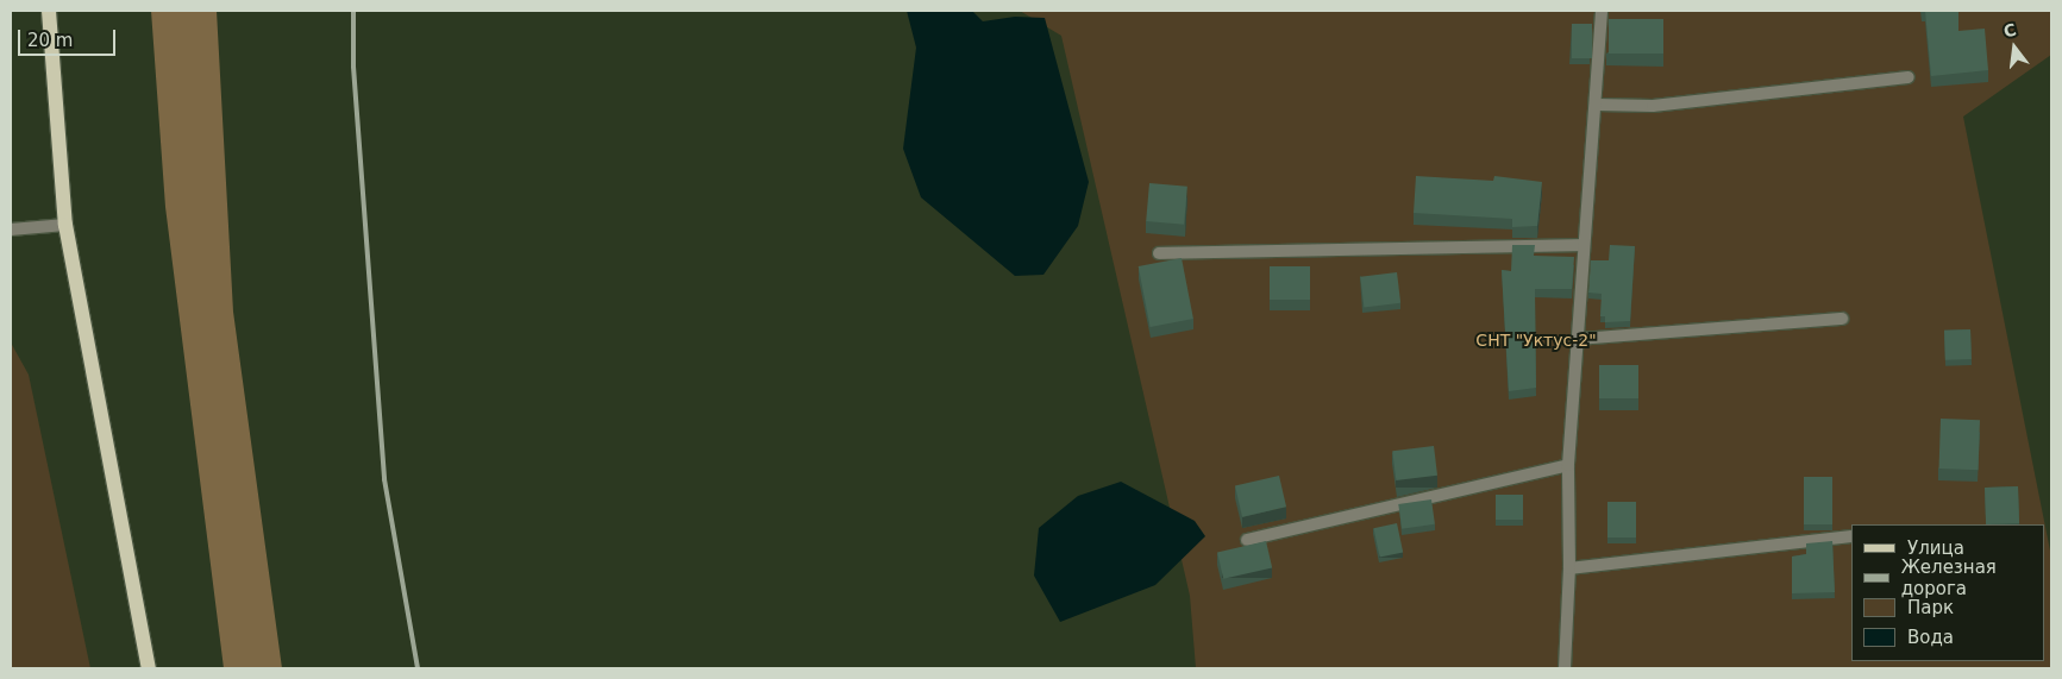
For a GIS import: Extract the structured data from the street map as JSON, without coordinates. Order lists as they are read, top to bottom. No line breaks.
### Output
{"parks":["СНТ \"Уктус-2\""],"legend":["Улица","Железная дорога","Парк","Вода"],"scale_bar":"20 m","north":"top"}
